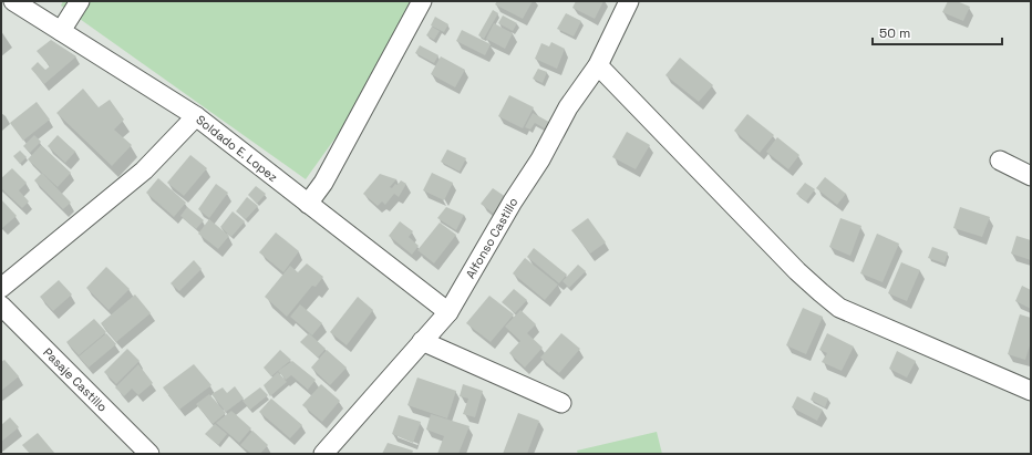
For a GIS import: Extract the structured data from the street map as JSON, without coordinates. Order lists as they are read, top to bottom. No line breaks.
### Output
{"streets":{"street":["Soldado E. Lopez","Alfonso Castillo","Pasaje Castillo"]},"crossings":[["Soldado E. Lopez","Alfonso Castillo"]],"scale_bar":"50 m"}
